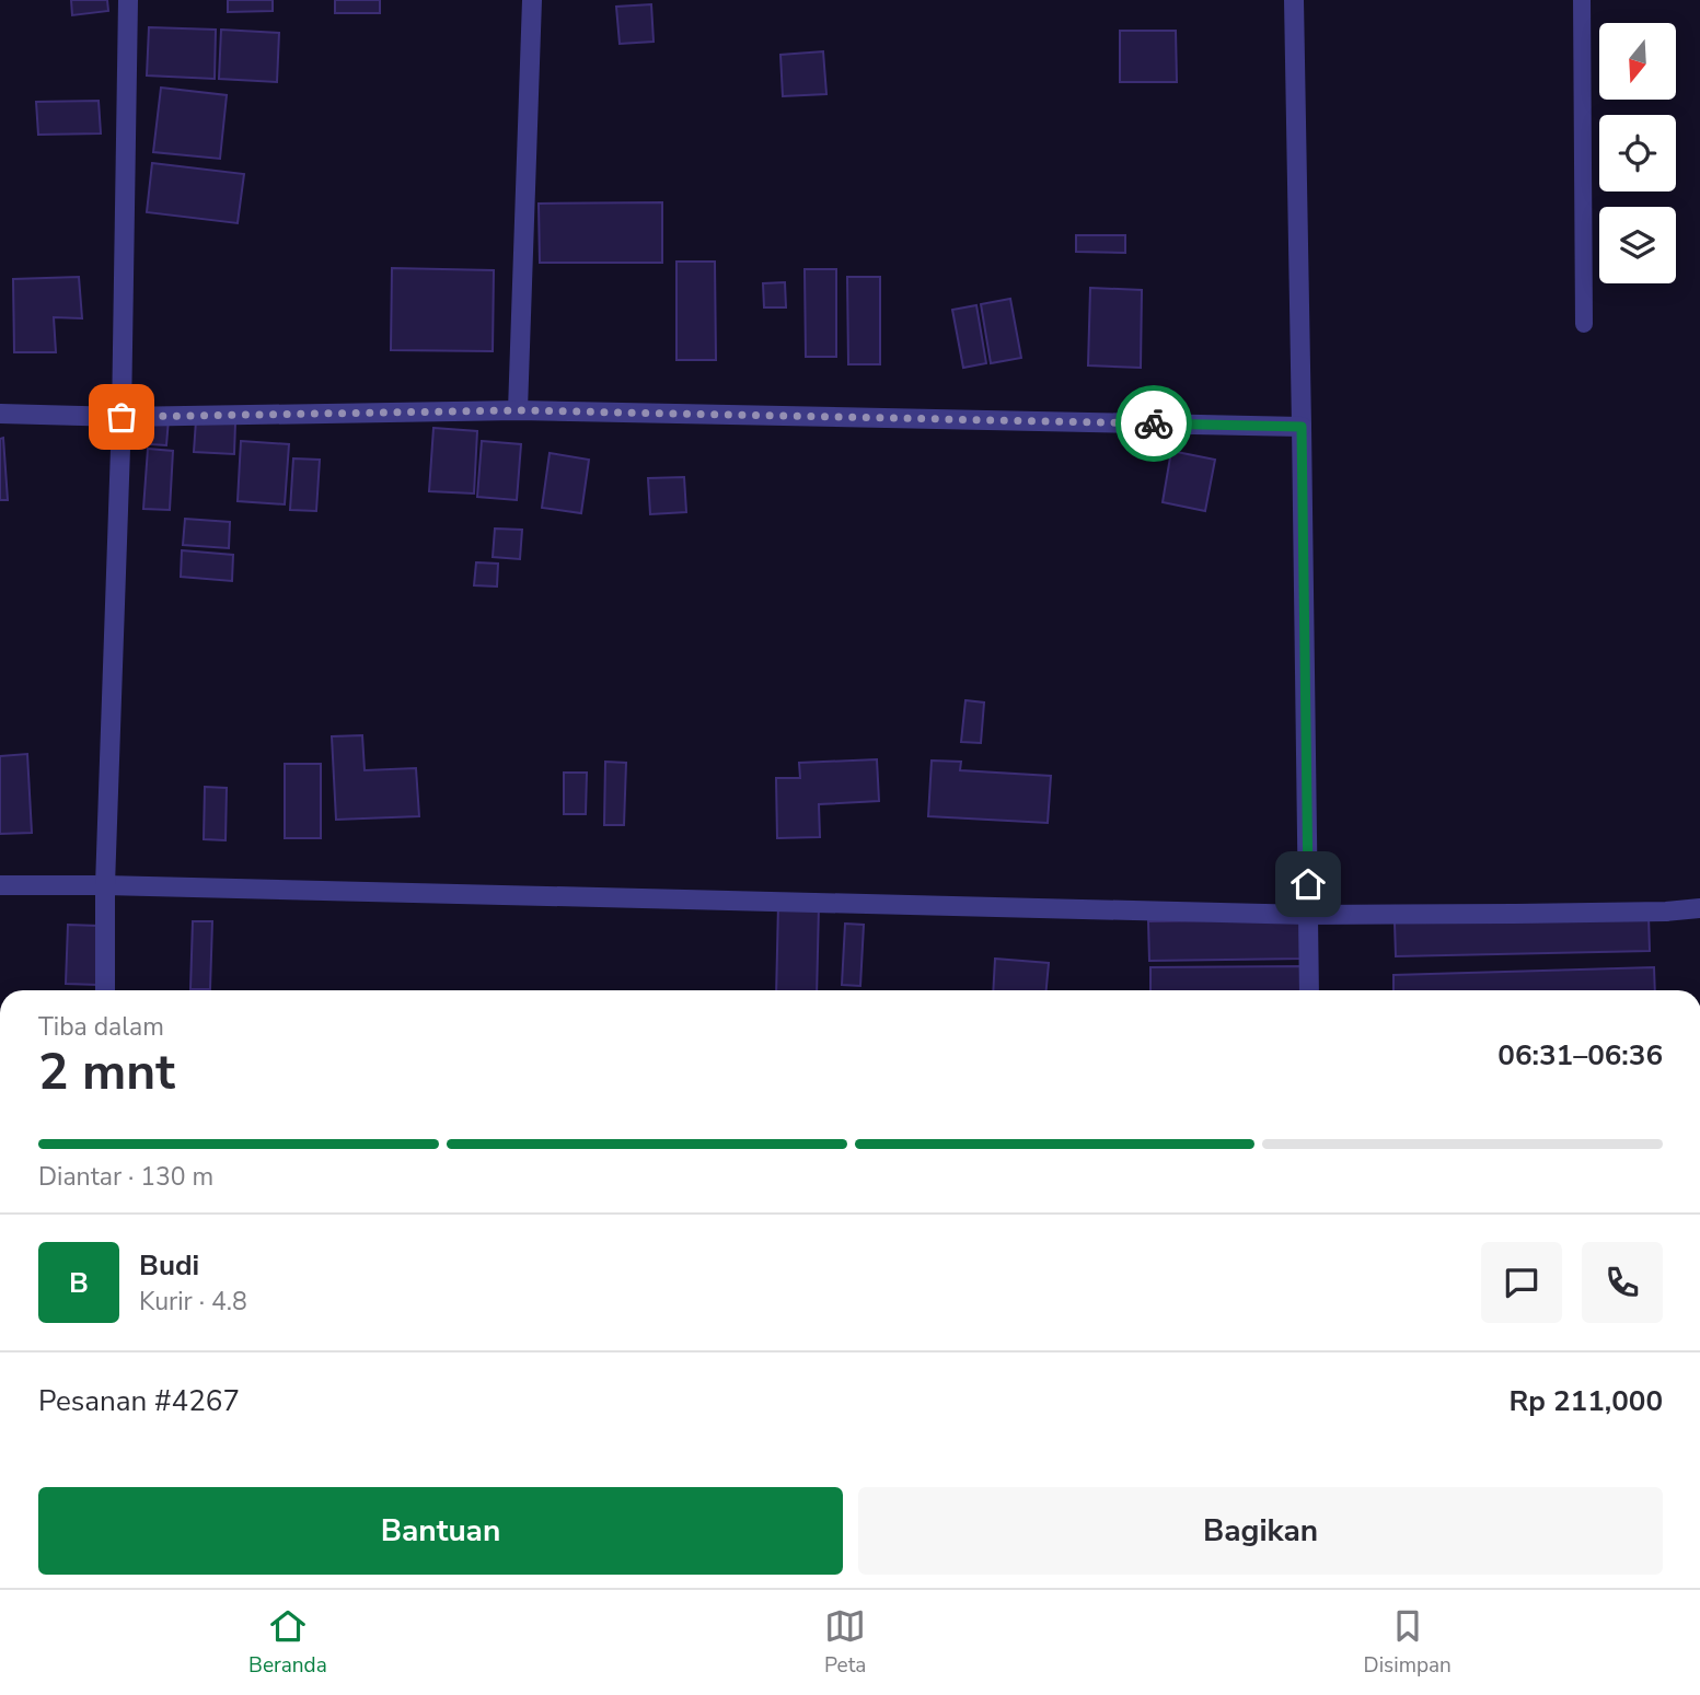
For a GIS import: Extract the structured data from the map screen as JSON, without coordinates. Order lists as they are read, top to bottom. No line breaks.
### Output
{"north":"bottom","page":{"heading":["2 mnt","Tiba dalam","06:31–06:36"],"panel":["Budi","Kurir · 4.8","Pesanan #4267","Rp 211,000"],"bar":"Diantar · 130 m","round":"B","buttons":["Bantuan","Bagikan"],"tabs":["Beranda","Peta","Disimpan"]}}
